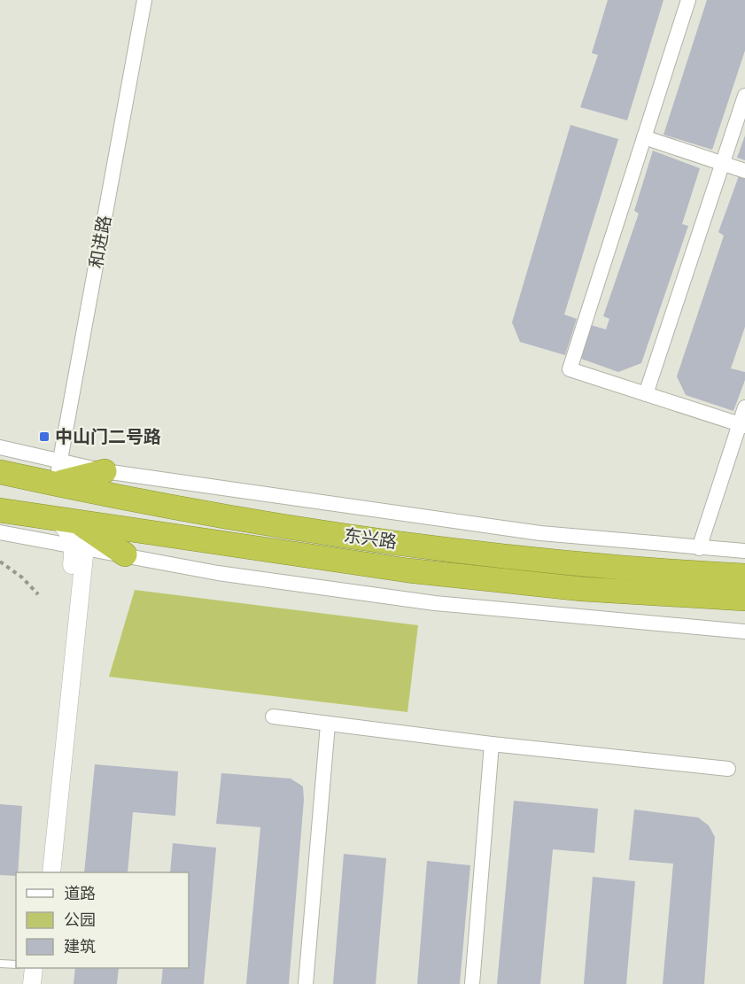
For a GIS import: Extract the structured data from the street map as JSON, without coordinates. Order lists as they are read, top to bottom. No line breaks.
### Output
{"streets":{"highway":["东兴路"],"street":["和进路"]},"crossings":[["和进路","东兴路"]],"places":{"transit":["中山门二号路"]},"legend":["道路","公园","建筑"]}
